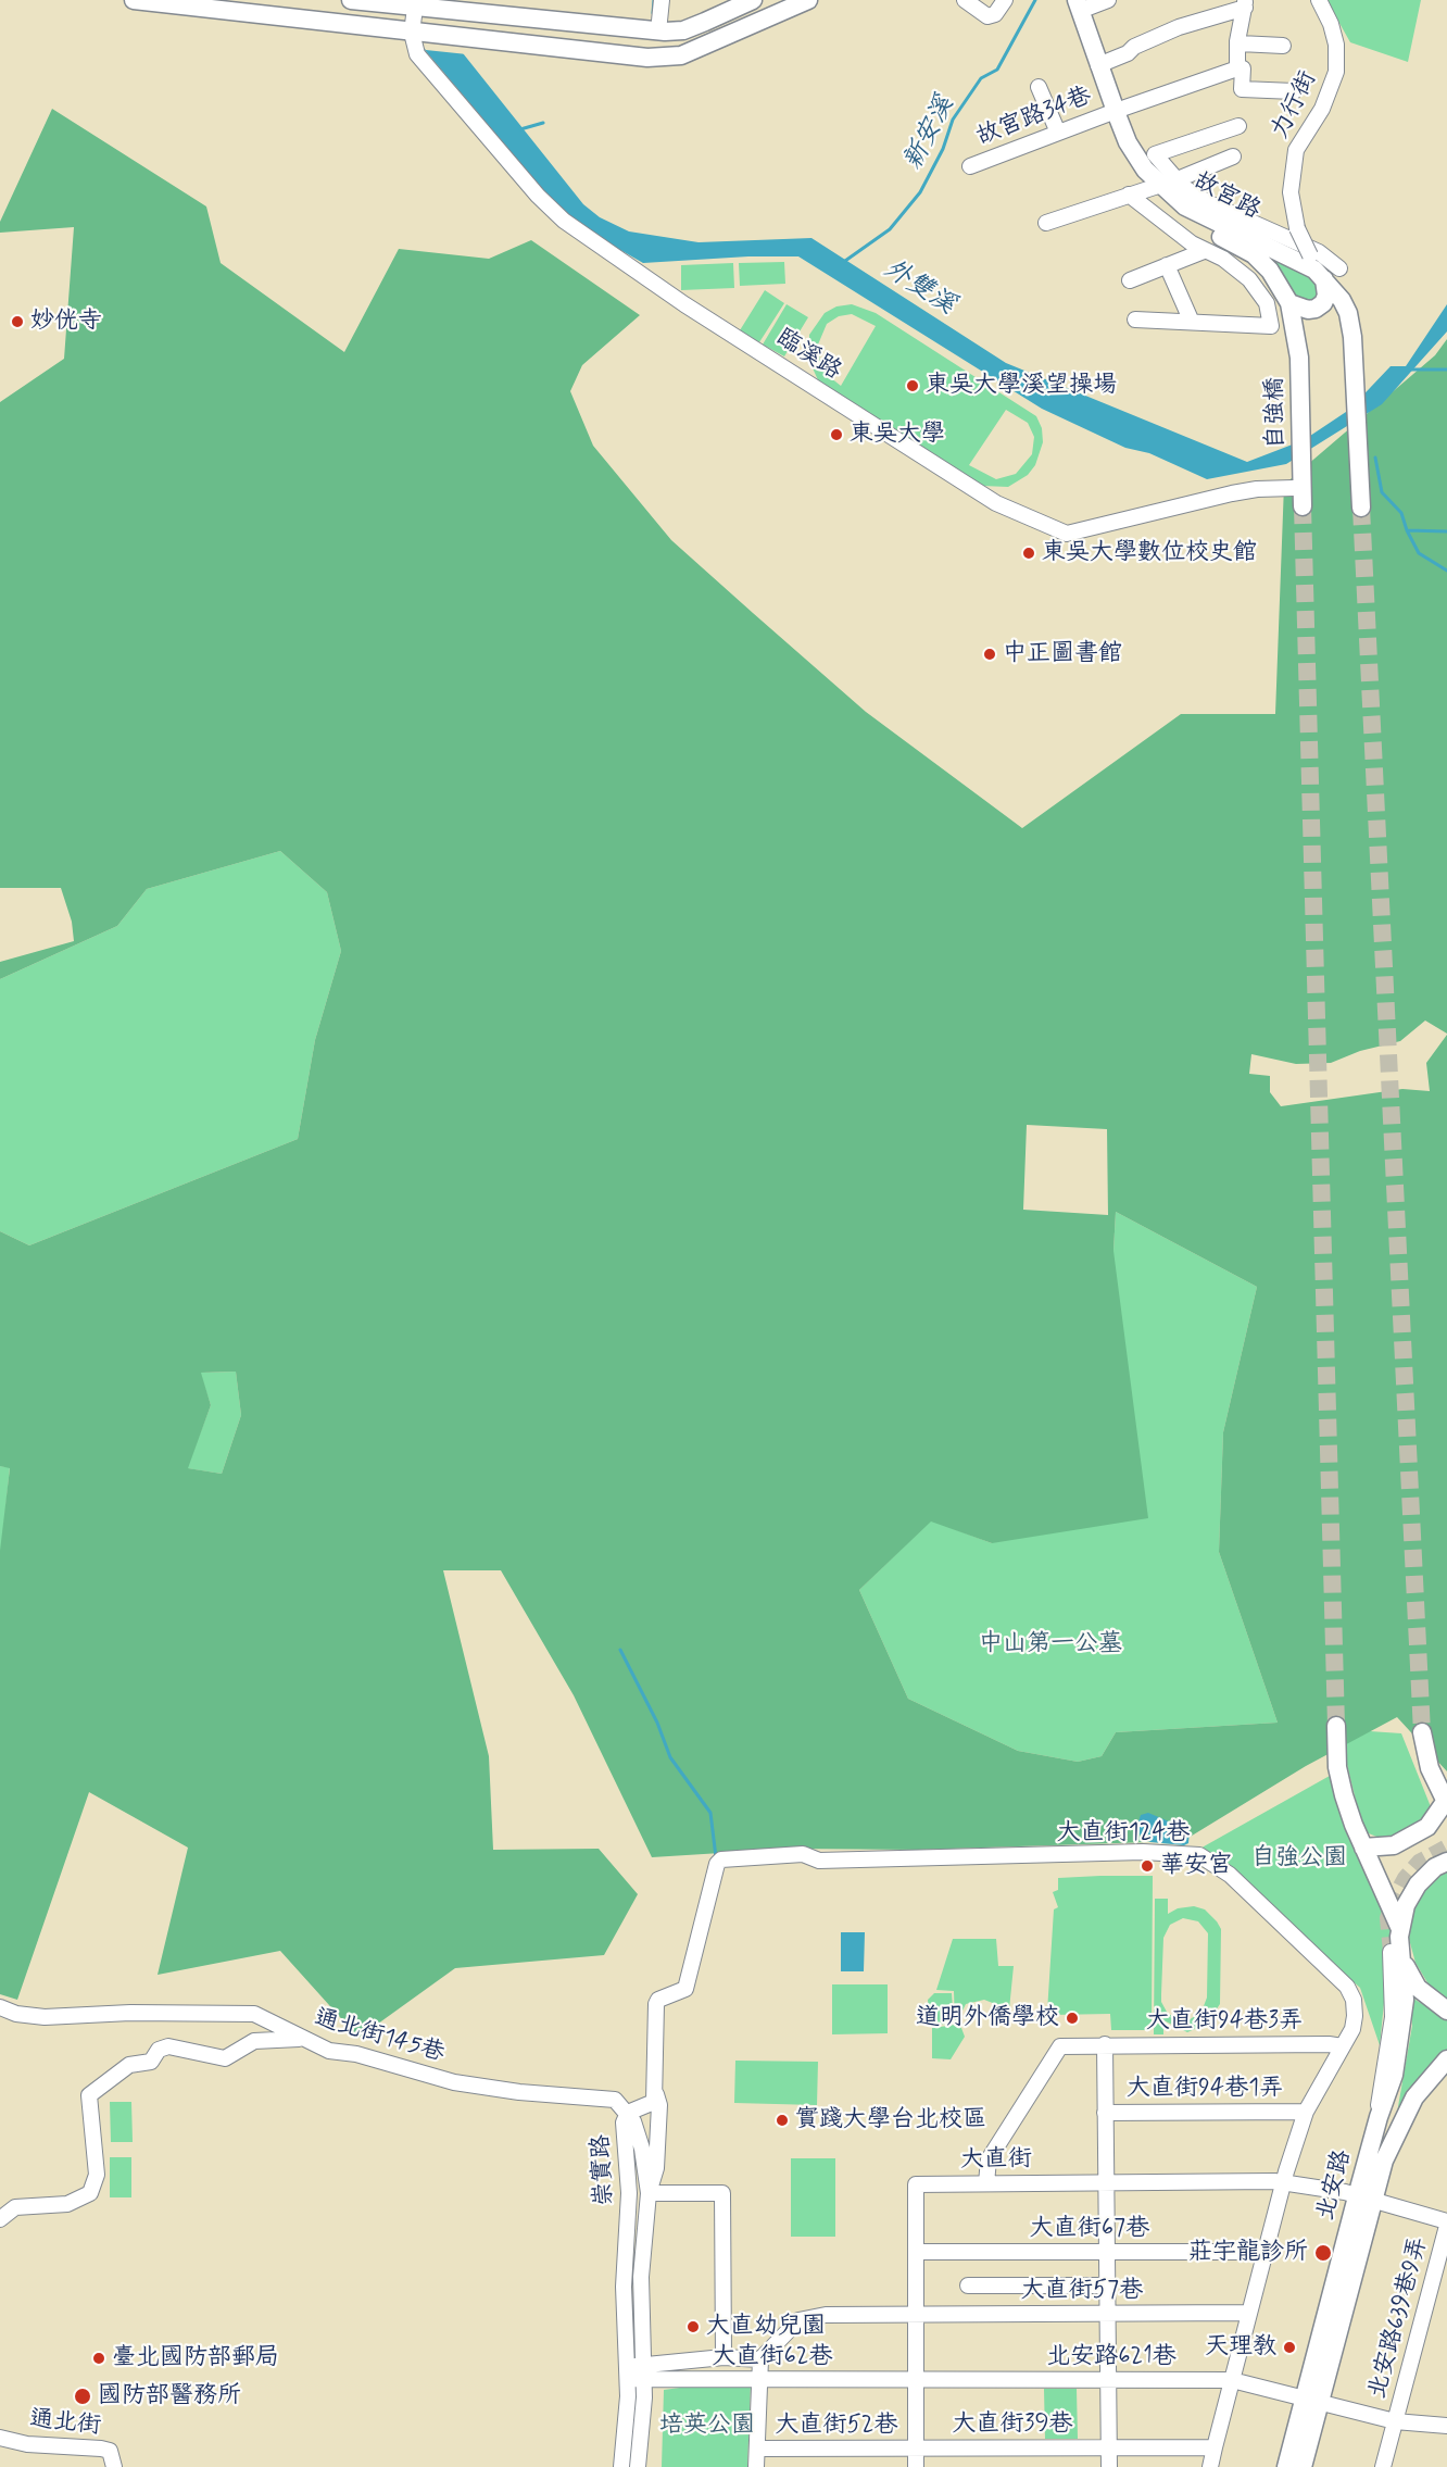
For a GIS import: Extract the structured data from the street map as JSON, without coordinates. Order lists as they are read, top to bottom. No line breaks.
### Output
{"streets":{"main road":["故宮路","自強橋","北安路"],"street":["力行街","故宮路34巷","臨溪路","大直街124巷","大直街94巷3弄","通北街145巷","大直街94巷1弄","大直街","崇實路","大直街67巷","大直街57巷","北安路639巷9弄","大直街62巷","北安路621巷","通北街","大直街39巷","大直街52巷"]},"crossings":[["力行街","故宮路"],["故宮路34巷","故宮路"],["故宮路","自強橋"],["大直街124巷","大直街94巷3弄"],["大直街124巷","大直街94巷1弄"],["大直街124巷","大直街"],["大直街124巷","大直街67巷"],["大直街124巷","大直街57巷"],["大直街124巷","北安路621巷"],["大直街124巷","大直街39巷"],["大直街94巷3弄","大直街"],["通北街145巷","崇實路"],["大直街","北安路"],["大直街","大直街67巷"],["大直街","大直街57巷"],["大直街","北安路639巷9弄"],["大直街","大直街62巷"],["大直街","北安路621巷"],["大直街","大直街39巷"],["大直街","大直街52巷"],["崇實路","大直街62巷"],["北安路","北安路621巷"],["北安路639巷9弄","北安路621巷"],["大直街62巷","北安路621巷"],["大直街39巷","大直街52巷"]],"water":["新安溪","外雙溪"],"parks":["中山第一公墓","自強公園","培英公園"],"places":["妙侊寺","東吳大學溪望操場","東吳大學","東吳大學數位校史館","中正圖書館","華安宮","道明外僑學校","實踐大學台北校區","莊宇龍診所","大直幼兒園","天理教","臺北國防部郵局","國防部醫務所"]}
